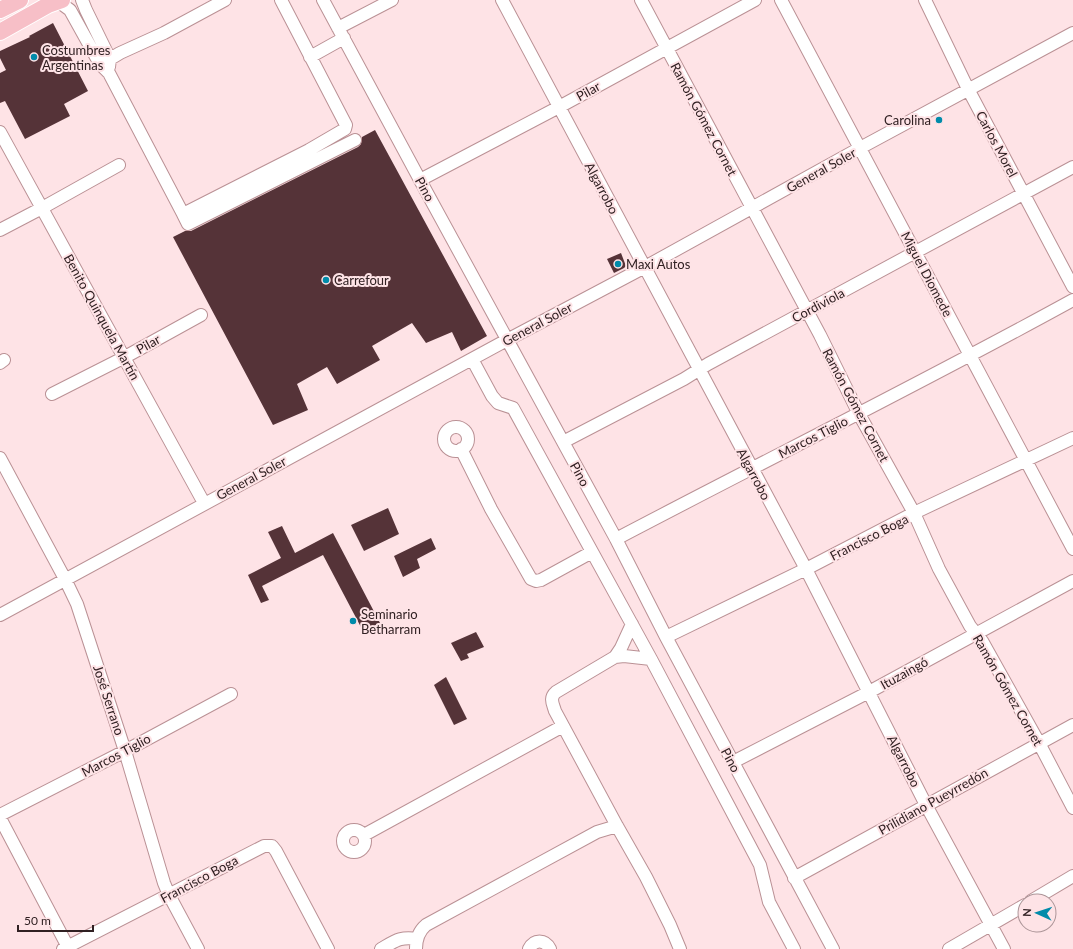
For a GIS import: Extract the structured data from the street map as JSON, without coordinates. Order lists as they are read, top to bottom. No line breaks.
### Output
{"streets":{"street":["Pilar","Ramón Gómez Cornet","Carlos Morel","General Soler","Algarrobo","Pino","Miguel Diomede","Cordiviola","Benito Quinquela Martín","Marcos Tiglio","Francisco Boga","Ituzaingó","José Serrano","Prilidiano Pueyrredón"]},"crossings":[["Pilar","Ramón Gómez Cornet"],["Pilar","Algarrobo"],["Pilar","Pino"],["Pilar","Benito Quinquela Martín"],["Ramón Gómez Cornet","General Soler"],["Ramón Gómez Cornet","Cordiviola"],["Ramón Gómez Cornet","Marcos Tiglio"],["Ramón Gómez Cornet","Francisco Boga"],["Ramón Gómez Cornet","Ituzaingó"],["Ramón Gómez Cornet","Prilidiano Pueyrredón"],["Carlos Morel","General Soler"],["Carlos Morel","Cordiviola"],["General Soler","Algarrobo"],["General Soler","Pino"],["General Soler","Miguel Diomede"],["General Soler","Benito Quinquela Martín"],["General Soler","José Serrano"],["Algarrobo","Cordiviola"],["Algarrobo","Marcos Tiglio"],["Algarrobo","Francisco Boga"],["Algarrobo","Ituzaingó"],["Algarrobo","Prilidiano Pueyrredón"],["Pino","Cordiviola"],["Pino","Marcos Tiglio"],["Pino","Francisco Boga"],["Pino","Ituzaingó"],["Pino","Prilidiano Pueyrredón"],["Miguel Diomede","Cordiviola"],["Miguel Diomede","Marcos Tiglio"],["Miguel Diomede","Francisco Boga"],["Marcos Tiglio","José Serrano"],["Francisco Boga","José Serrano"]],"places":["Costumbres Argentinas","Carolina","Maxi Autos","Carrefour","Seminario Betharram"],"scale_bar":"50 m","north":"left"}
